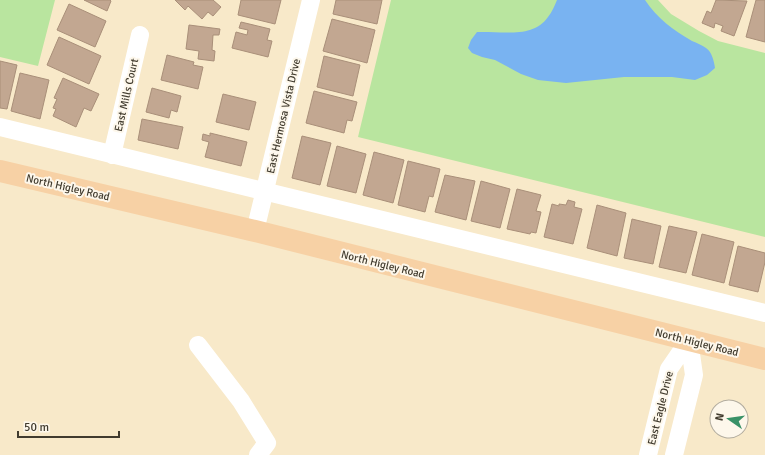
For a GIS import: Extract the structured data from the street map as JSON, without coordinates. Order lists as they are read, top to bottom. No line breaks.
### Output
{"streets":{"main road":["North Higley Road"],"street":["East Mills Court","East Hermosa Vista Drive","East Eagle Drive"]},"crossings":[["East Hermosa Vista Drive","North Higley Road"],["North Higley Road","East Eagle Drive"]],"scale_bar":"50 m","north":"left"}
